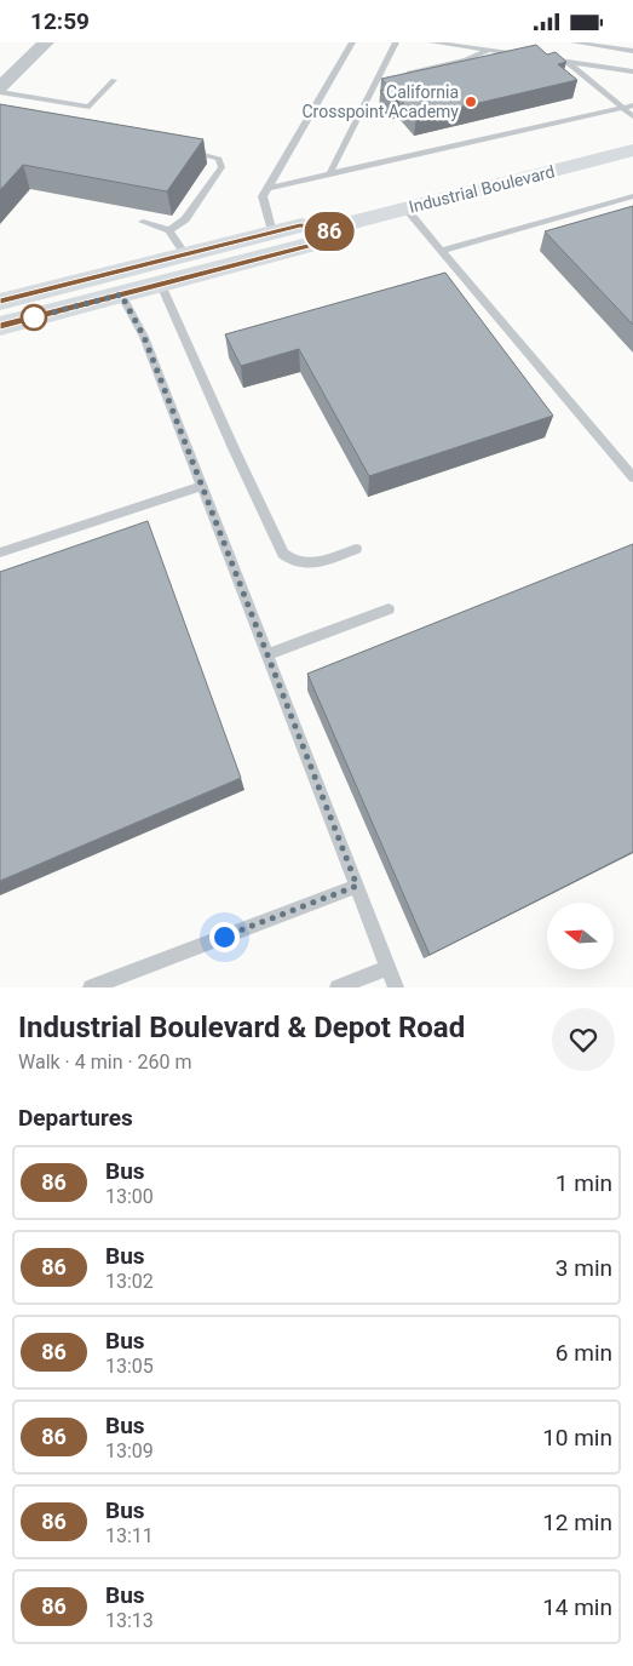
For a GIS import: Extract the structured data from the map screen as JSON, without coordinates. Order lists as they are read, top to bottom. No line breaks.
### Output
{"streets":{"main road":["Industrial Boulevard"]},"places":["California Crosspoint Academy"],"lines":["bus line 86"],"north":"left","page":{"status":"12:59","on_map":"86","heading":[["Industrial Boulevard & Depot Road","Walk · 4 min · 260 m"],"Departures"],"list":[{"mark":"86","name":"Bus","note":"13:00","value":"1 min"},{"mark":"86","name":"Bus","note":"13:02","value":"3 min"},{"mark":"86","name":"Bus","note":"13:05","value":"6 min"},{"mark":"86","name":"Bus","note":"13:09","value":"10 min"},{"mark":"86","name":"Bus","note":"13:11","value":"12 min"},{"mark":"86","name":"Bus","note":"13:13","value":"14 min"}]}}
